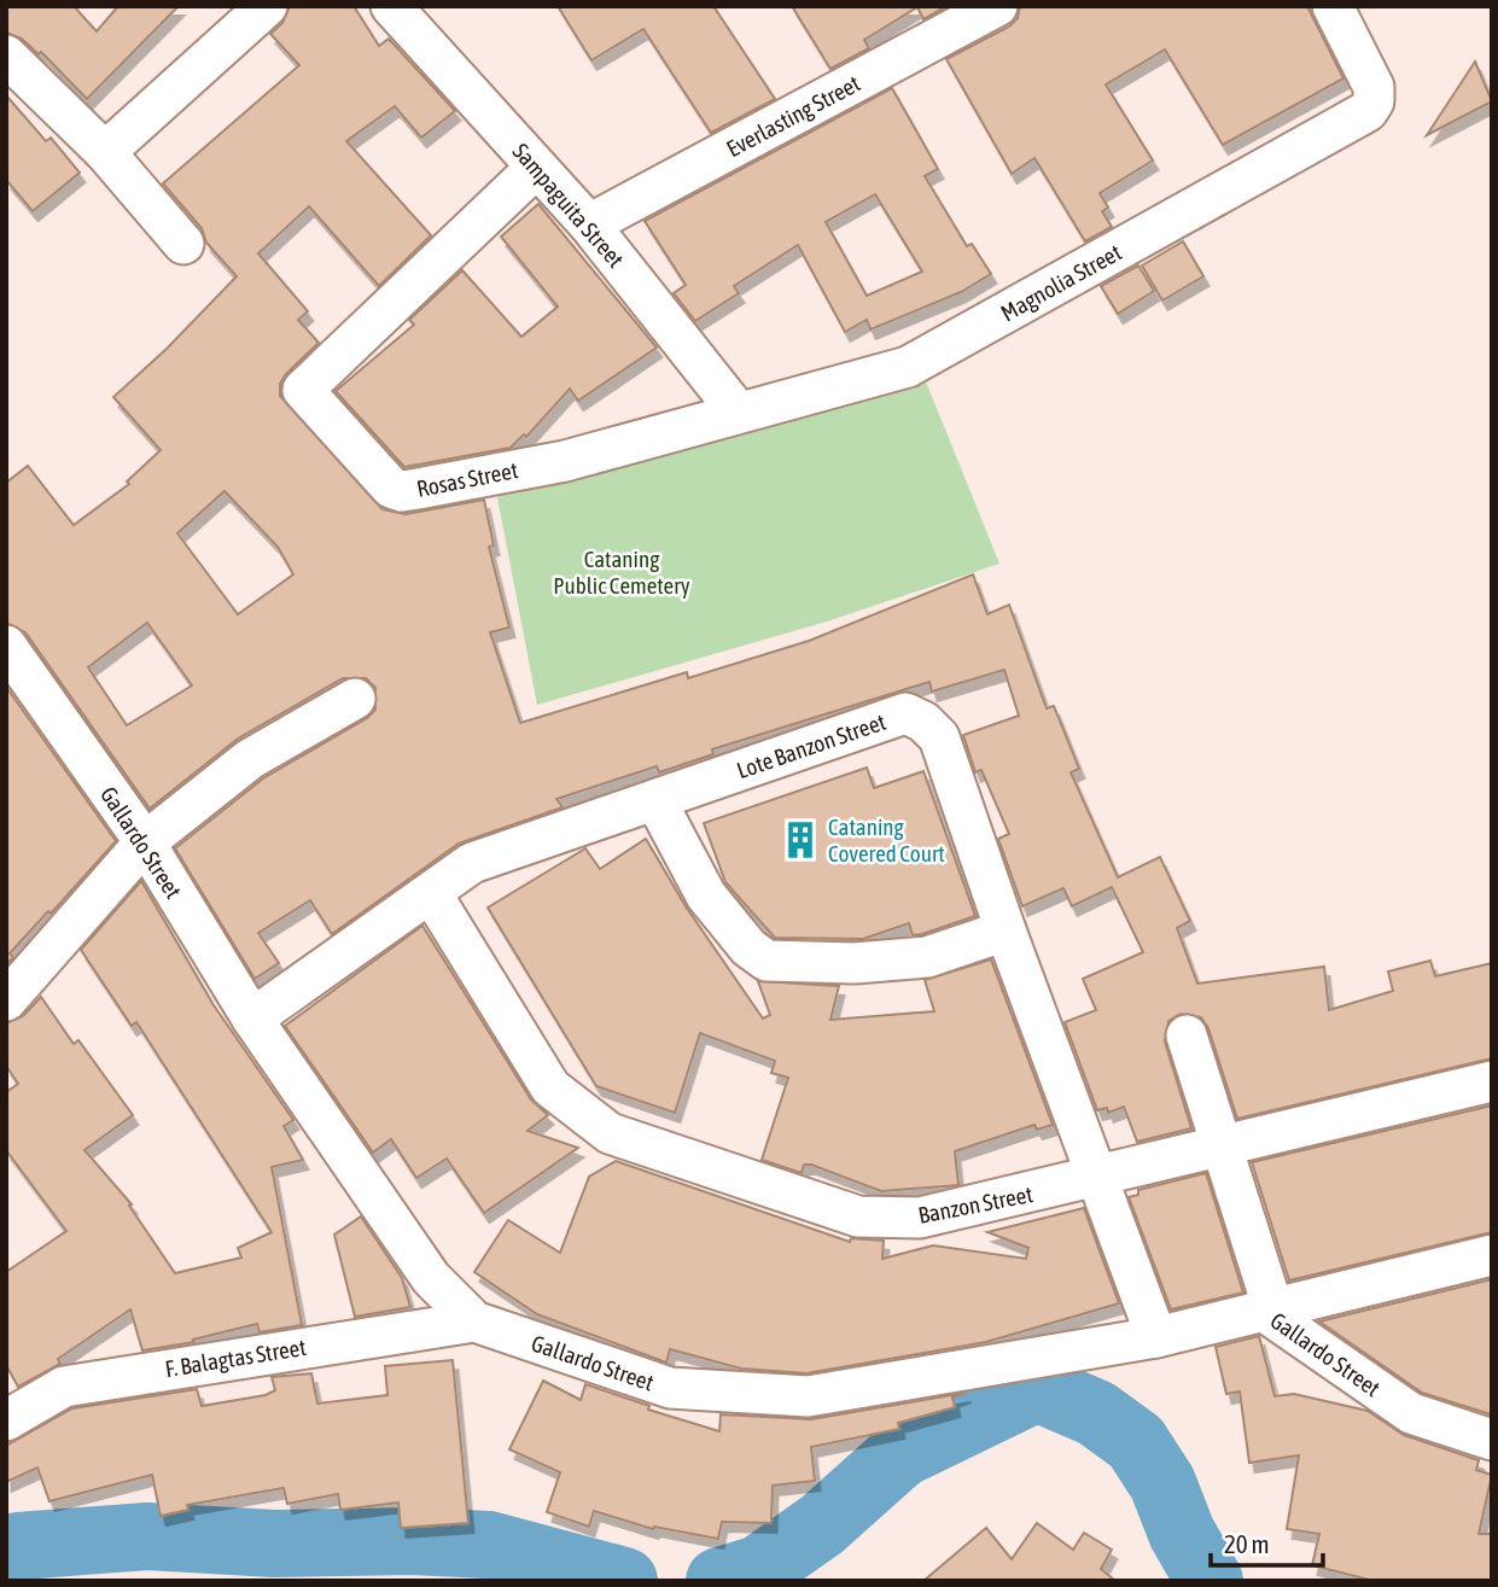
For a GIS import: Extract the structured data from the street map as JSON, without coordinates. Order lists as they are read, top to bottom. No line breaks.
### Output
{"streets":{"street":["Everlasting Street","Sampaguita Street","Magnolia Street","Rosas Street","Lote Banzon Street","Gallardo Street","Banzon Street","F. Balagtas Street"]},"crossings":[["Everlasting Street","Sampaguita Street"],["Sampaguita Street","Magnolia Street"],["Sampaguita Street","Rosas Street"],["Magnolia Street","Rosas Street"],["Lote Banzon Street","Gallardo Street"],["Lote Banzon Street","Banzon Street"],["Gallardo Street","F. Balagtas Street"]],"parks":["Cataning Public Cemetery"],"places":{"building":["Cataning Covered Court"]},"scale_bar":"20 m"}
